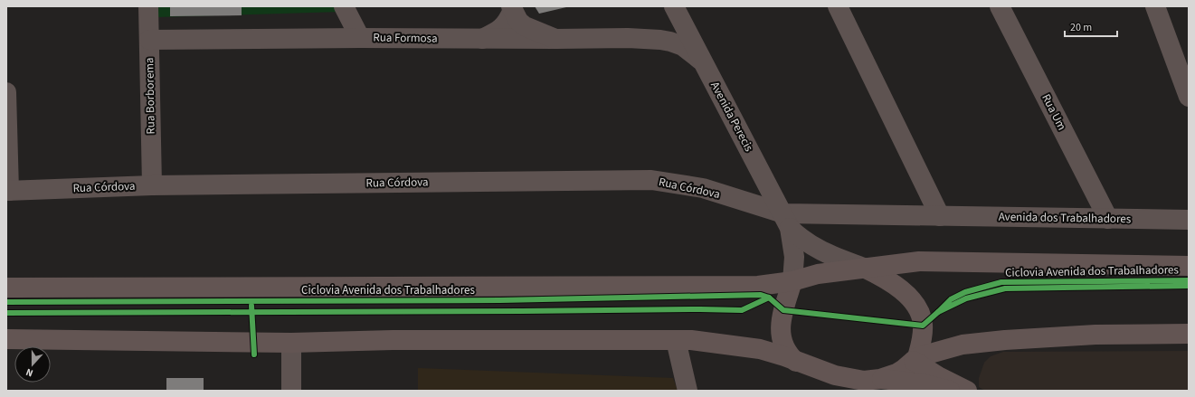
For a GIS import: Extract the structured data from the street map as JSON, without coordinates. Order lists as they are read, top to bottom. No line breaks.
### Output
{"streets":{"street":["Rua Formosa","Rua Borborema","Rua Um","Avenida Perecis","Rua Córdova","Avenida dos Trabalhadores"],"cycle path":["Ciclovia Avenida dos Trabalhadores"]},"crossings":[["Rua Formosa","Rua Borborema"],["Rua Formosa","Avenida Perecis"],["Rua Borborema","Rua Córdova"],["Rua Um","Avenida dos Trabalhadores"],["Avenida Perecis","Rua Córdova"],["Avenida Perecis","Avenida dos Trabalhadores"],["Rua Córdova","Avenida dos Trabalhadores"]],"scale_bar":"20 m","north":"bottom"}
